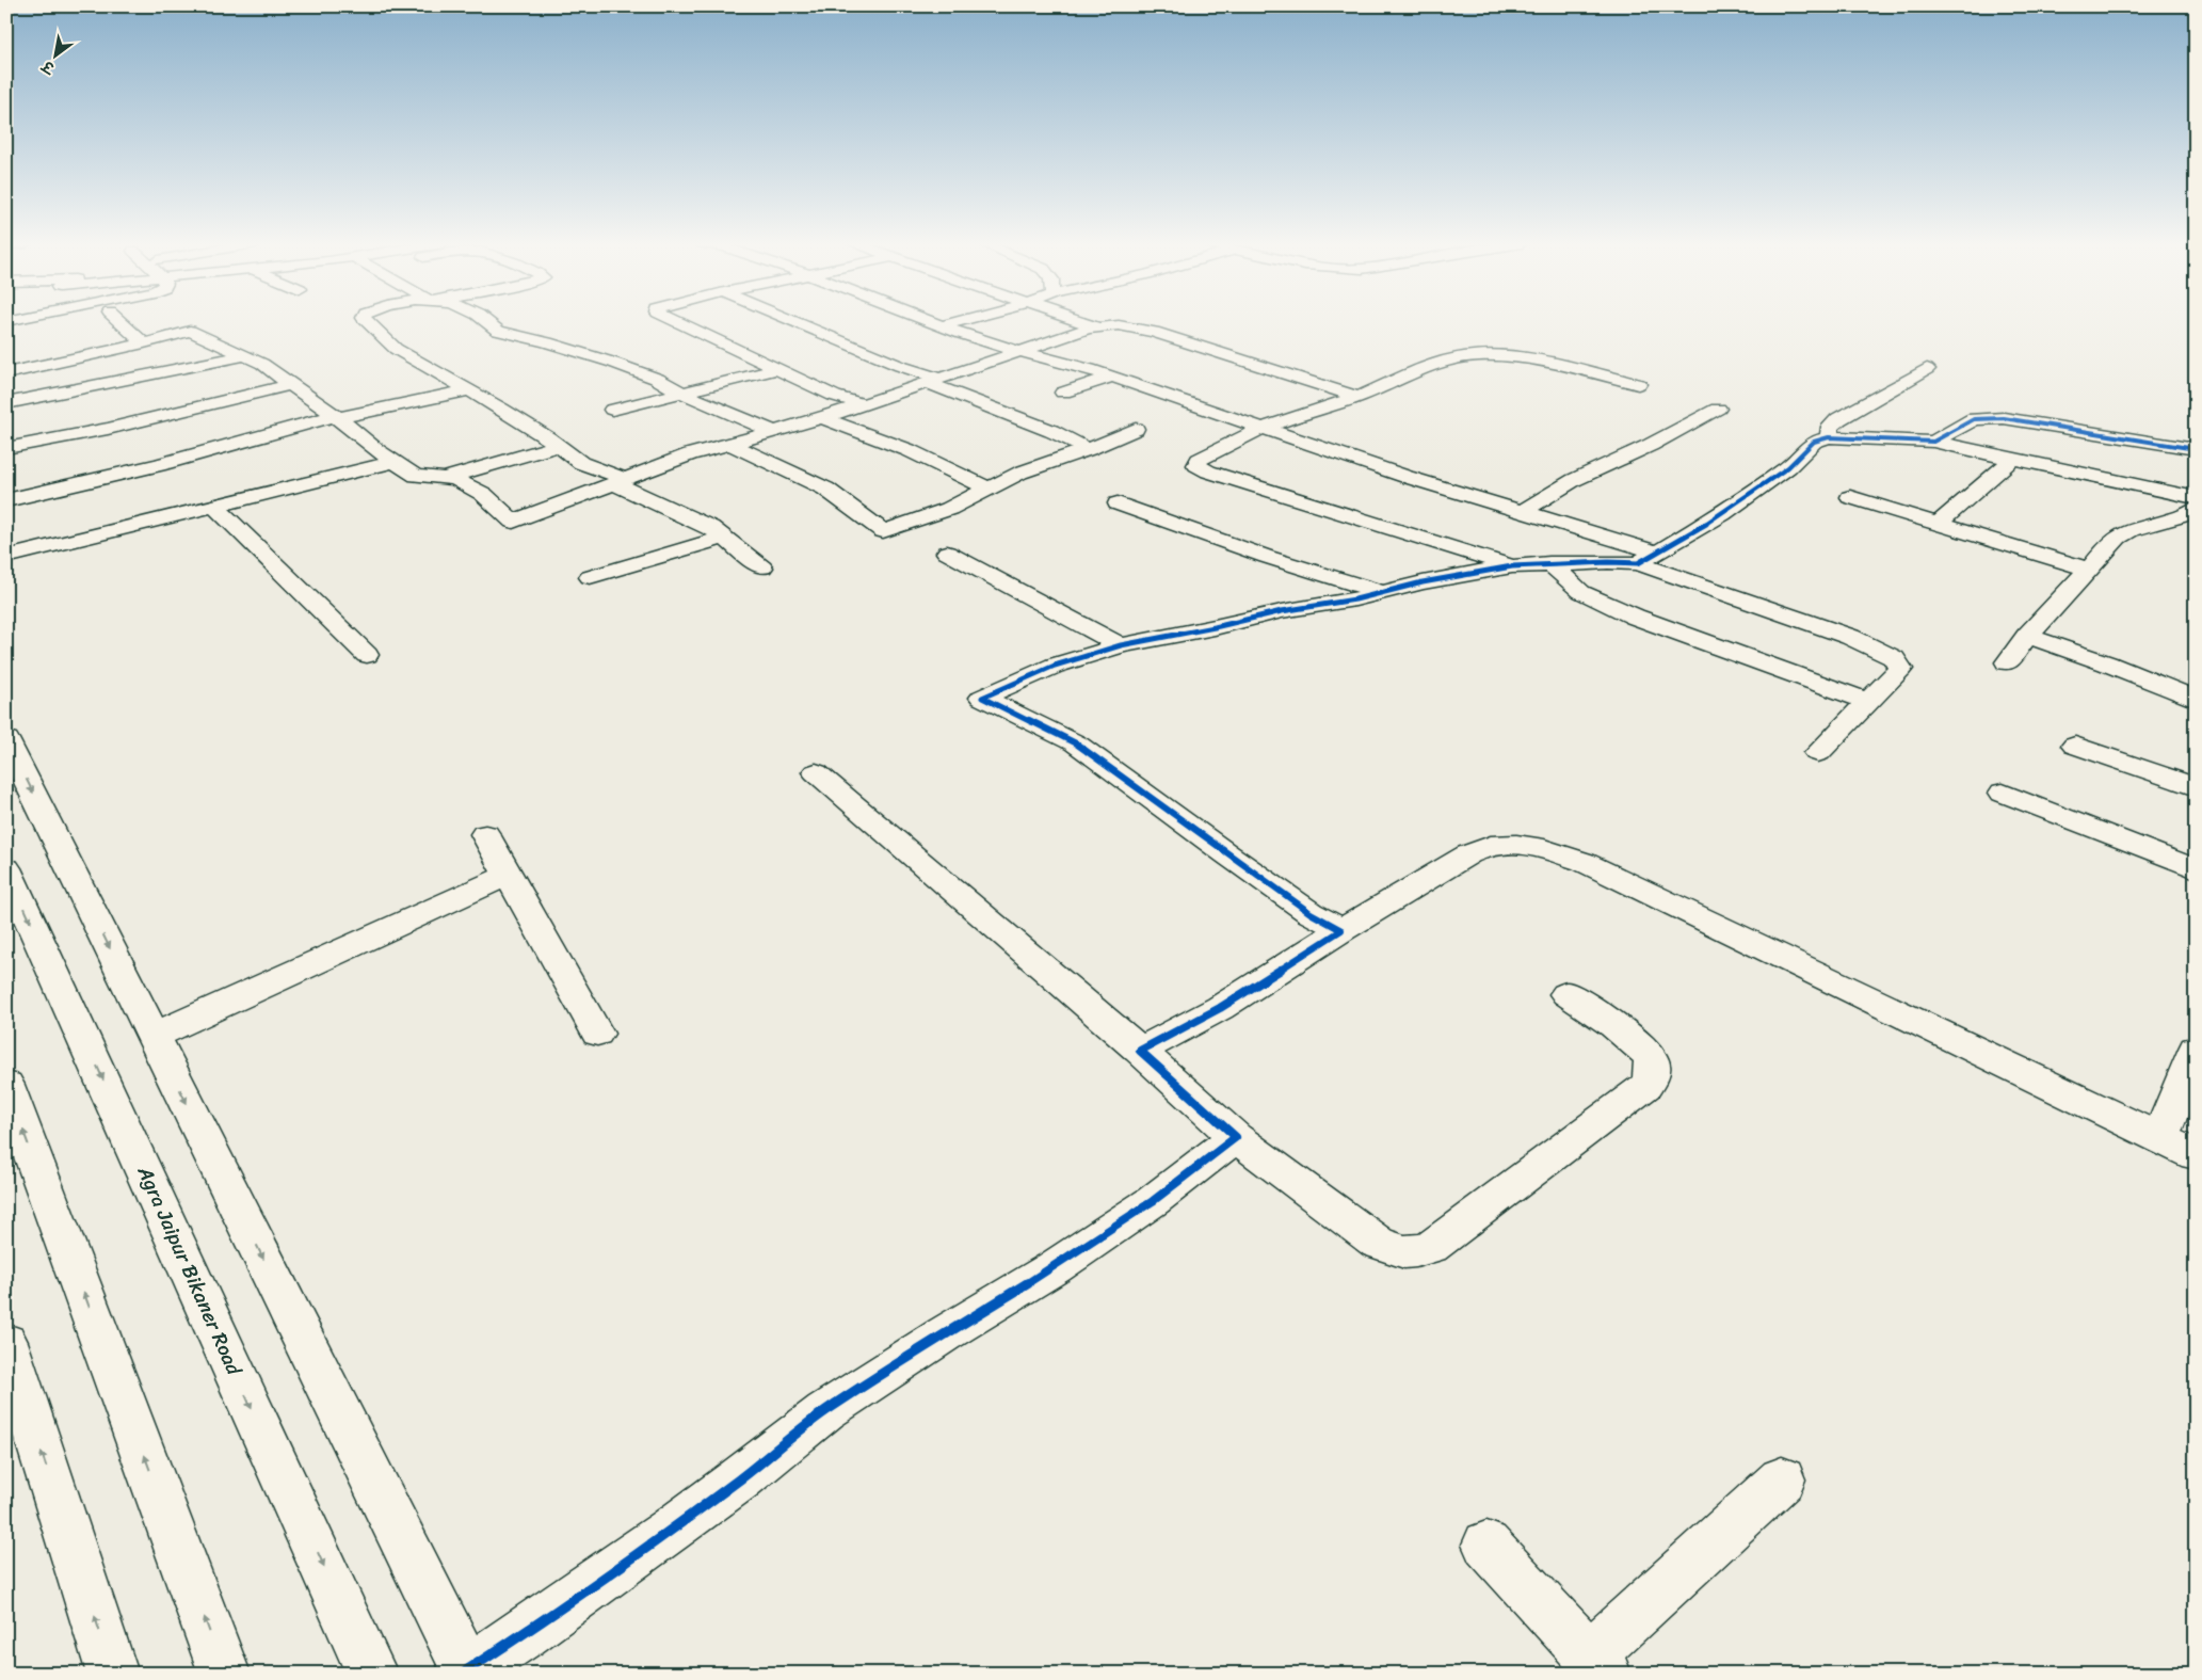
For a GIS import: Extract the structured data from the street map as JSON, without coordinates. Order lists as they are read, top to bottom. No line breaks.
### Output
{"streets":{"main road":["Agra Jaipur Bikaner Road"]},"north":"bottom left"}
